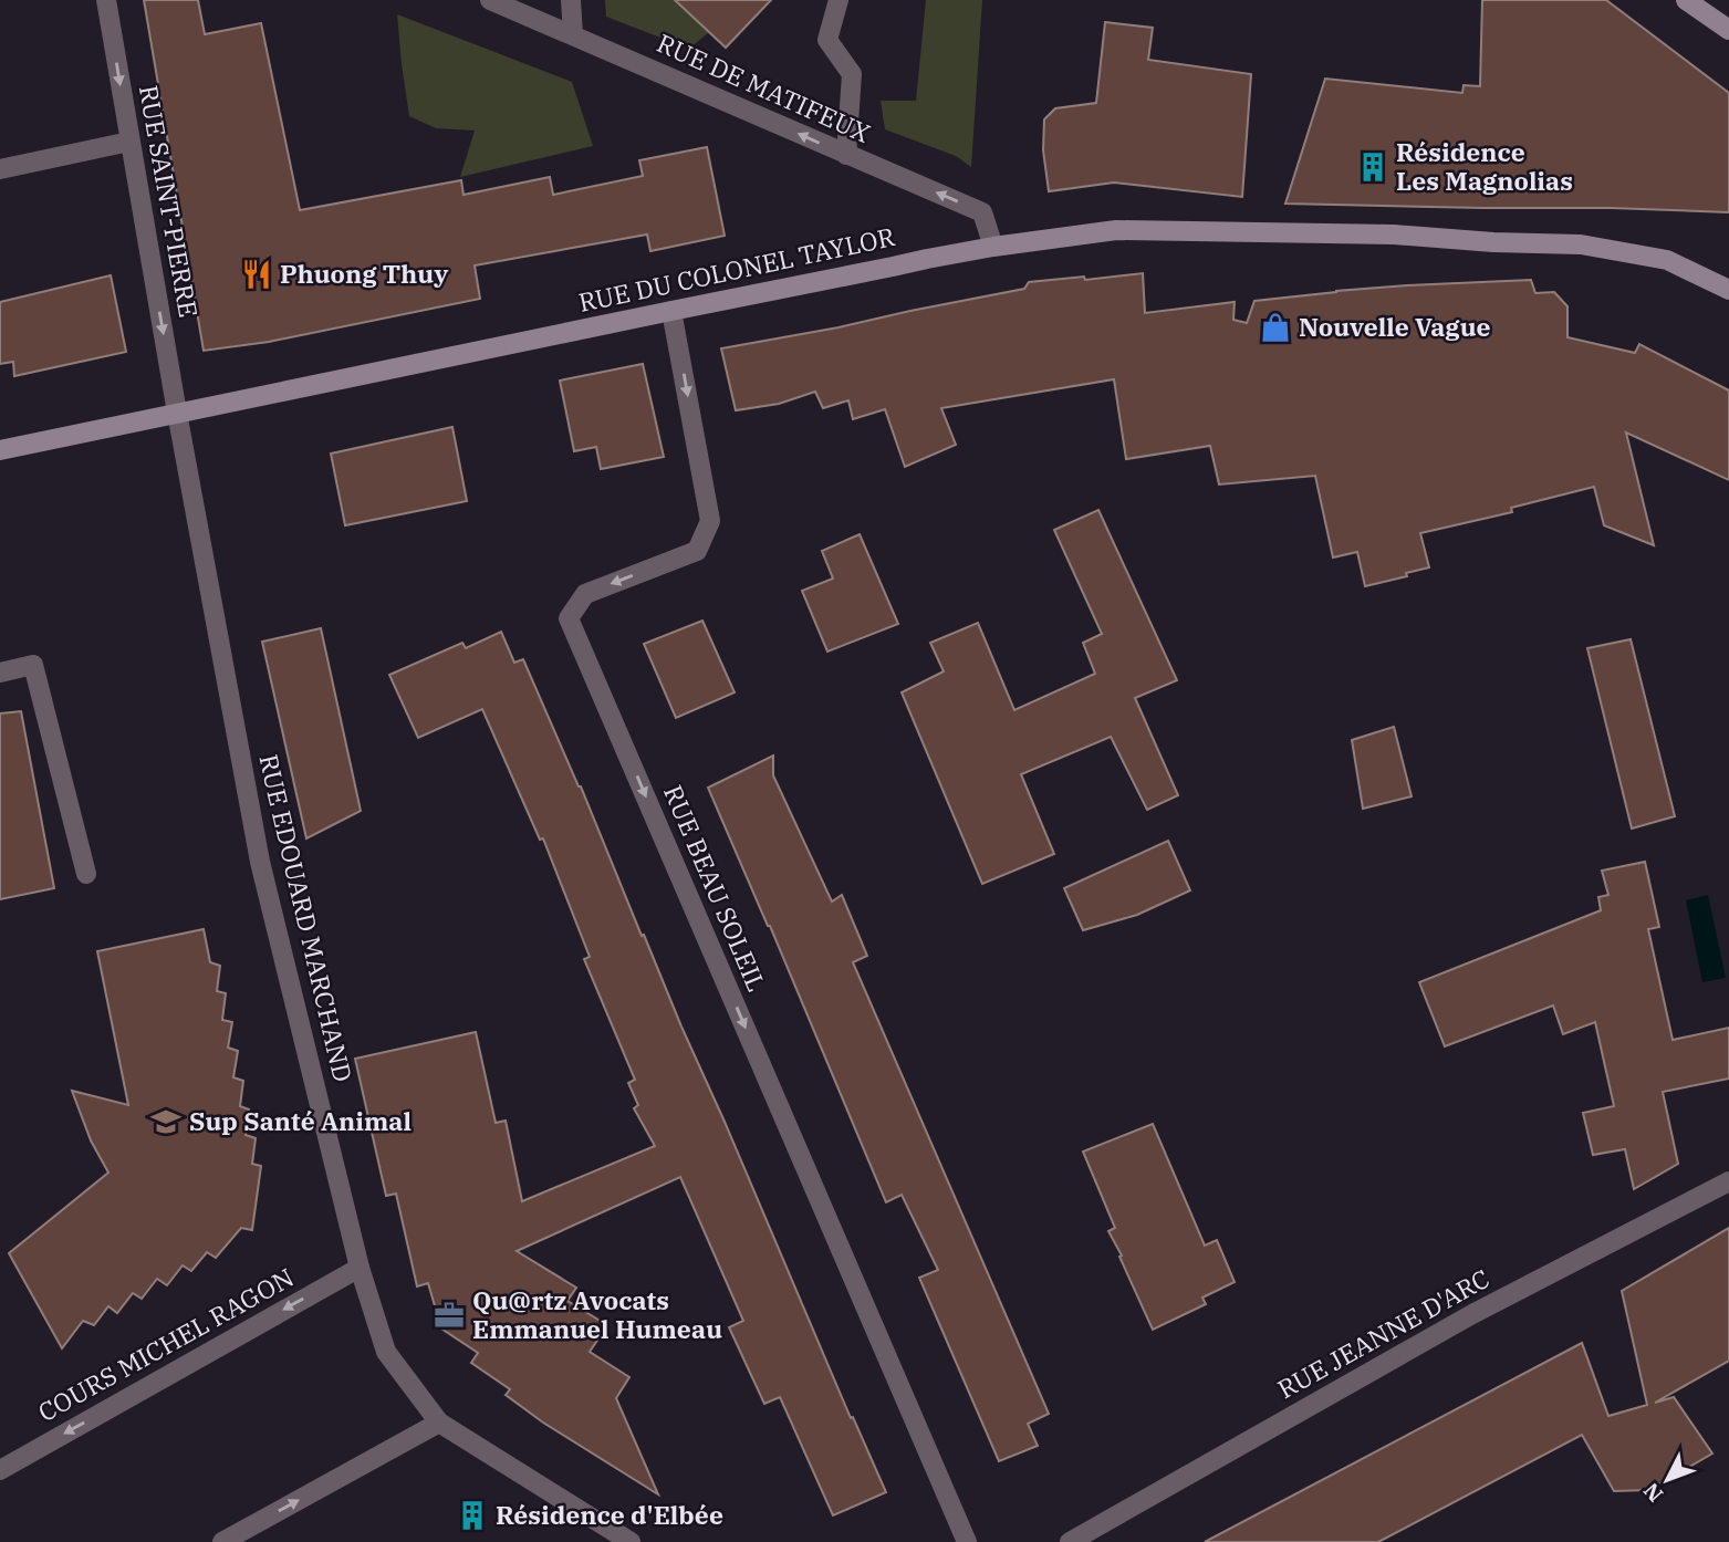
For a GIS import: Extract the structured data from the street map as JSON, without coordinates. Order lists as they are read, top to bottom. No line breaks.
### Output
{"streets":{"main road":["RUE DU COLONEL TAYLOR"],"street":["RUE DE MATIFEUX","RUE SAINT-PIERRE","RUE BEAU SOLEIL","RUE EDOUARD MARCHAND","RUE JEANNE D'ARC","COURS MICHEL RAGON"]},"crossings":[["RUE DE MATIFEUX","RUE DU COLONEL TAYLOR"],["RUE SAINT-PIERRE","RUE DU COLONEL TAYLOR"],["RUE SAINT-PIERRE","RUE EDOUARD MARCHAND"],["RUE DU COLONEL TAYLOR","RUE BEAU SOLEIL"],["RUE DU COLONEL TAYLOR","RUE EDOUARD MARCHAND"],["RUE EDOUARD MARCHAND","COURS MICHEL RAGON"]],"one_way":["RUE DE MATIFEUX","RUE SAINT-PIERRE","RUE BEAU SOLEIL"],"places":{"building":["Résidence Les Magnolias","Résidence d'Elbée"],"restaurant":["Phuong Thuy"],"shop":["Nouvelle Vague"],"school or university":["Sup Santé Animal"],"office":["Qu@rtz Avocats Emmanuel Humeau"]},"north":"bottom left"}
